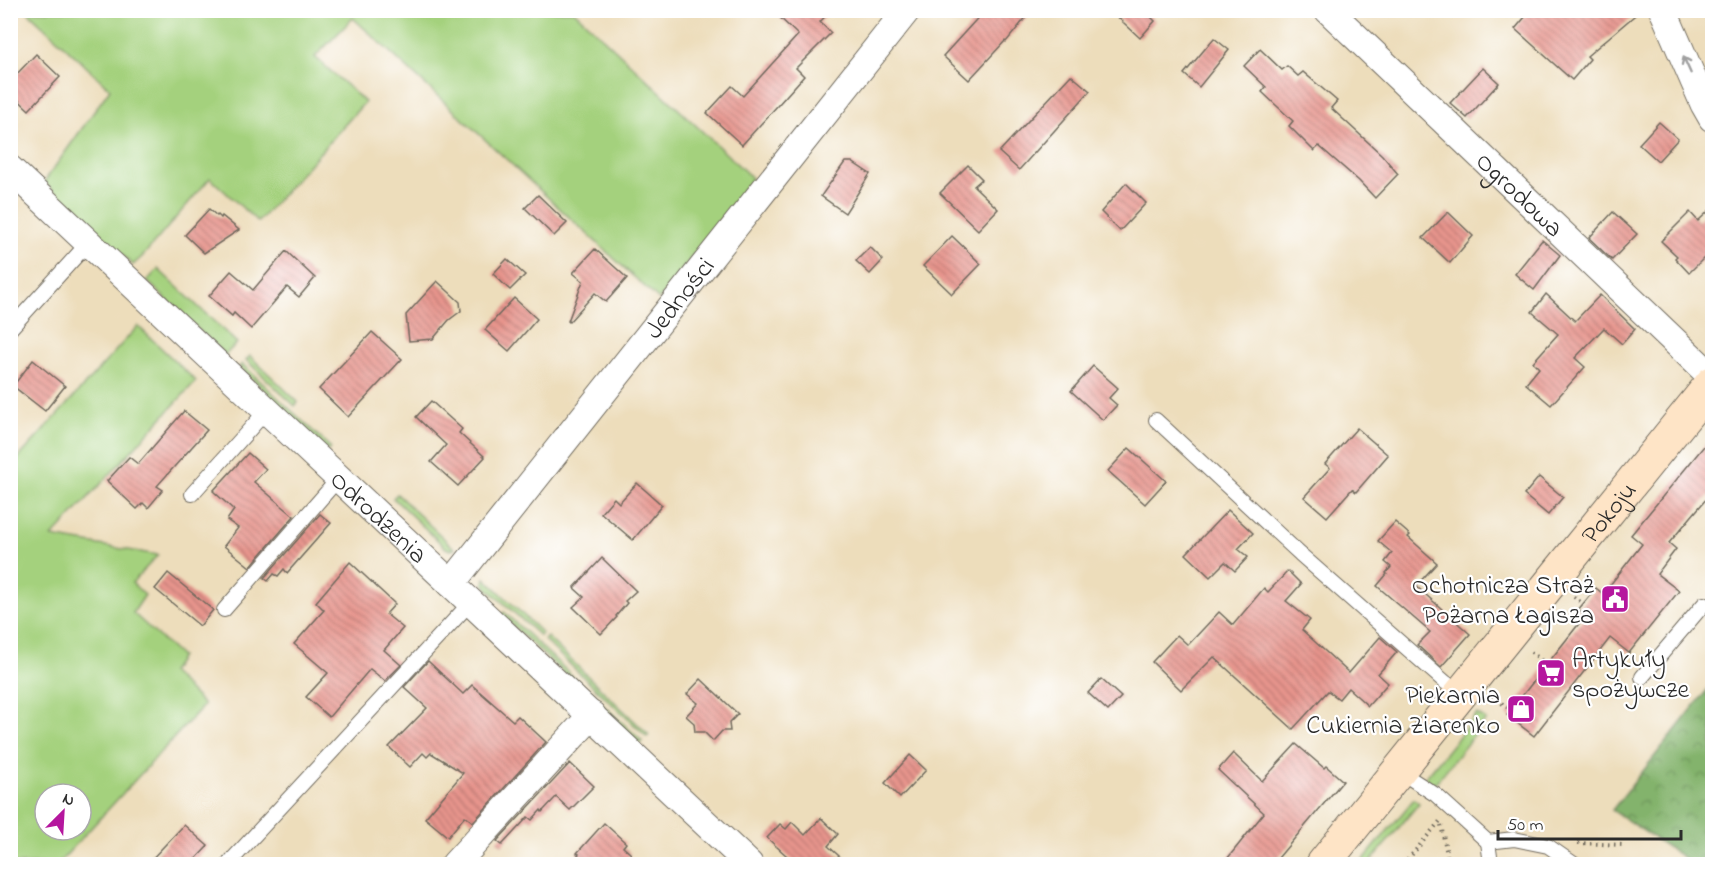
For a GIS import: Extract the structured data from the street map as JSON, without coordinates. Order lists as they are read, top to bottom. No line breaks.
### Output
{"streets":{"street":["Ogrodowa","Jedności","Pokoju","Odrodzenia"]},"crossings":[["Ogrodowa","Pokoju"],["Jedności","Odrodzenia"]],"places":{"public building":["Ochotnicza Straż Pożarna Łagisza"],"supermarket":["Artykuły spożywcze"],"shop":["Piekarnia Cukiernia Ziarenko"]},"scale_bar":"50 m","north":"top right"}
